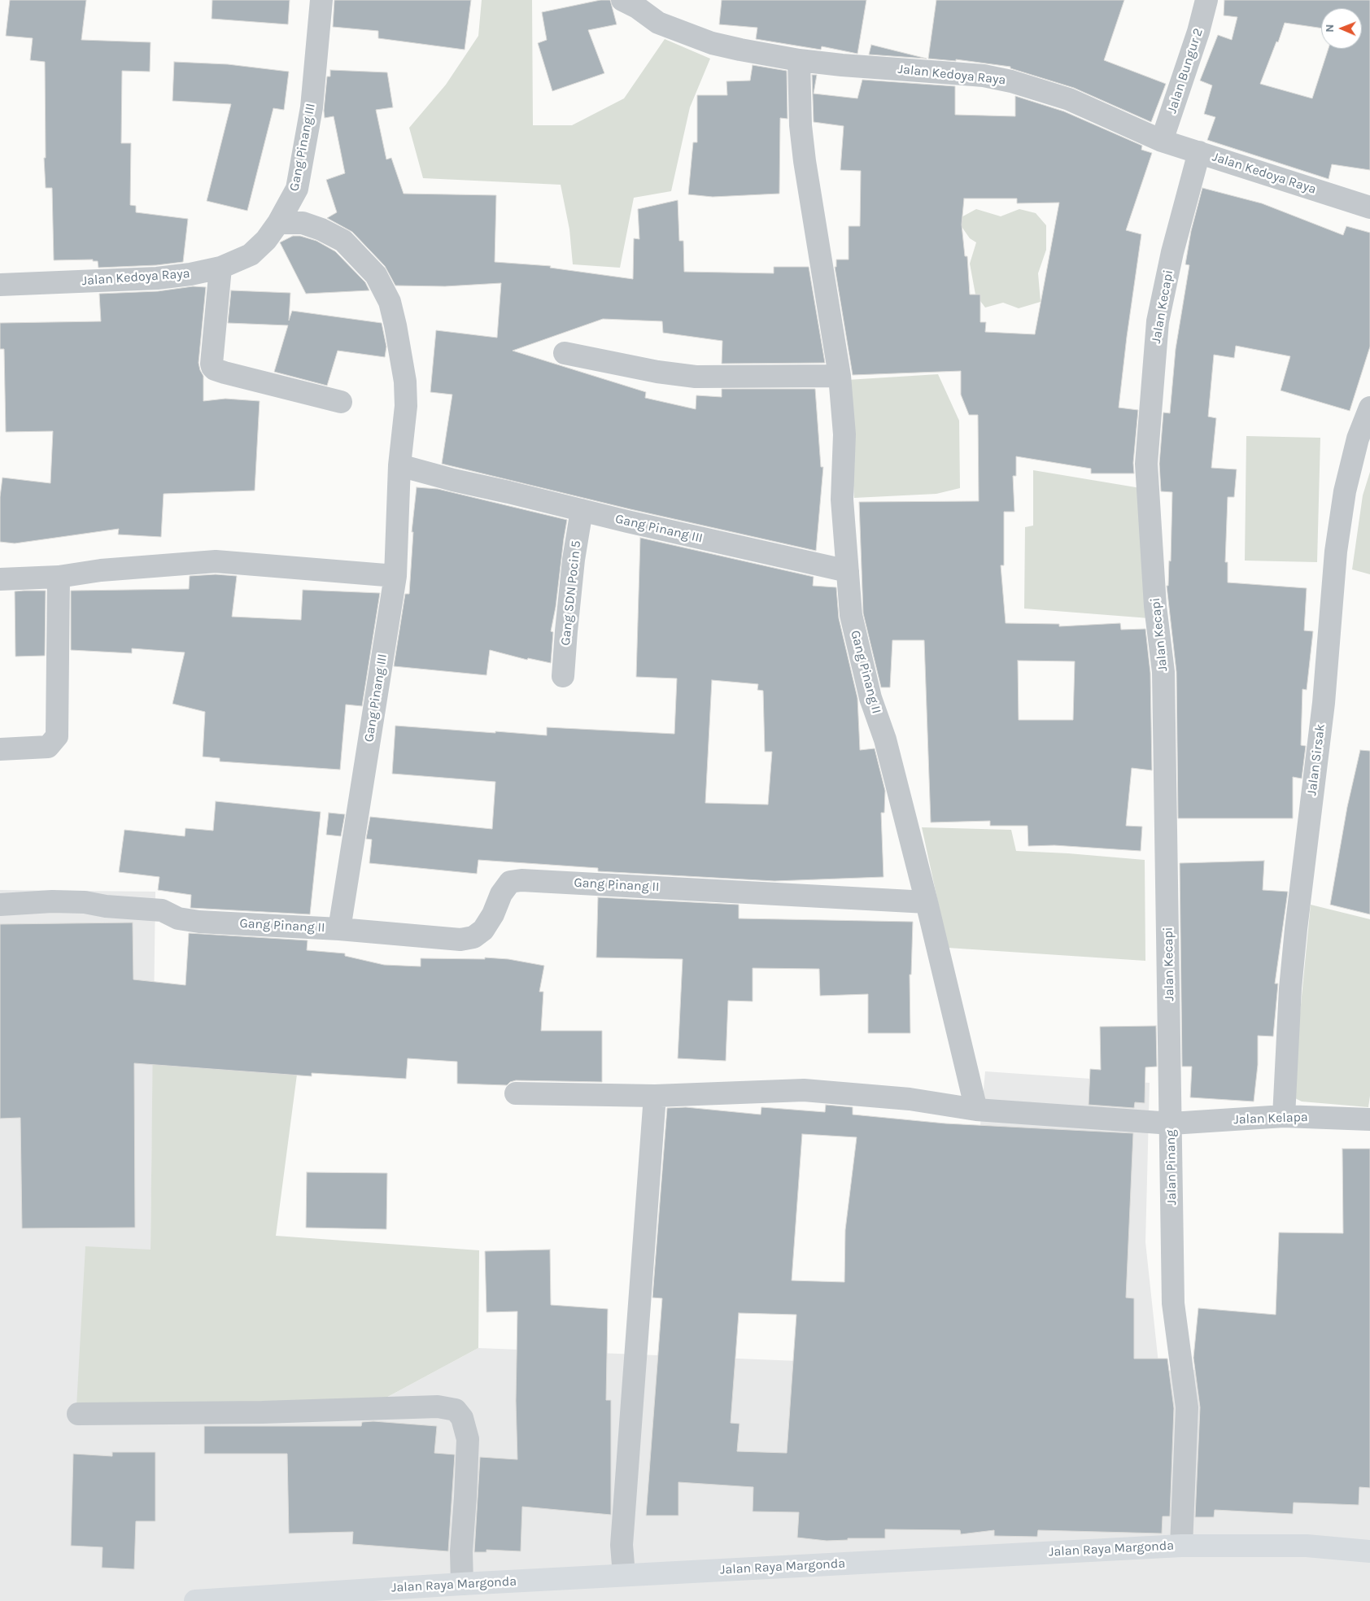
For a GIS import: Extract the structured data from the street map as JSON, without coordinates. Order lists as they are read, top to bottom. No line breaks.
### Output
{"streets":{"main road":["Jalan Raya Margonda"],"street":["Jalan Bungur 2","Jalan Kedoya Raya","Gang Pinang III","Jalan Kecapi","Gang SDN Pocin 5","Gang Pinang II","Jalan Sirsak","Jalan Kelapa","Jalan Pinang"]},"crossings":[["Jalan Bungur 2","Jalan Kedoya Raya"],["Jalan Kedoya Raya","Gang Pinang III"],["Jalan Kedoya Raya","Jalan Kecapi"],["Jalan Kedoya Raya","Gang Pinang II"],["Gang Pinang III","Gang SDN Pocin 5"],["Gang Pinang III","Gang Pinang II"],["Jalan Kecapi","Jalan Kelapa"],["Jalan Kecapi","Jalan Pinang"],["Jalan Sirsak","Jalan Kelapa"],["Jalan Kelapa","Jalan Pinang"],["Jalan Pinang","Jalan Raya Margonda"]],"north":"left"}
